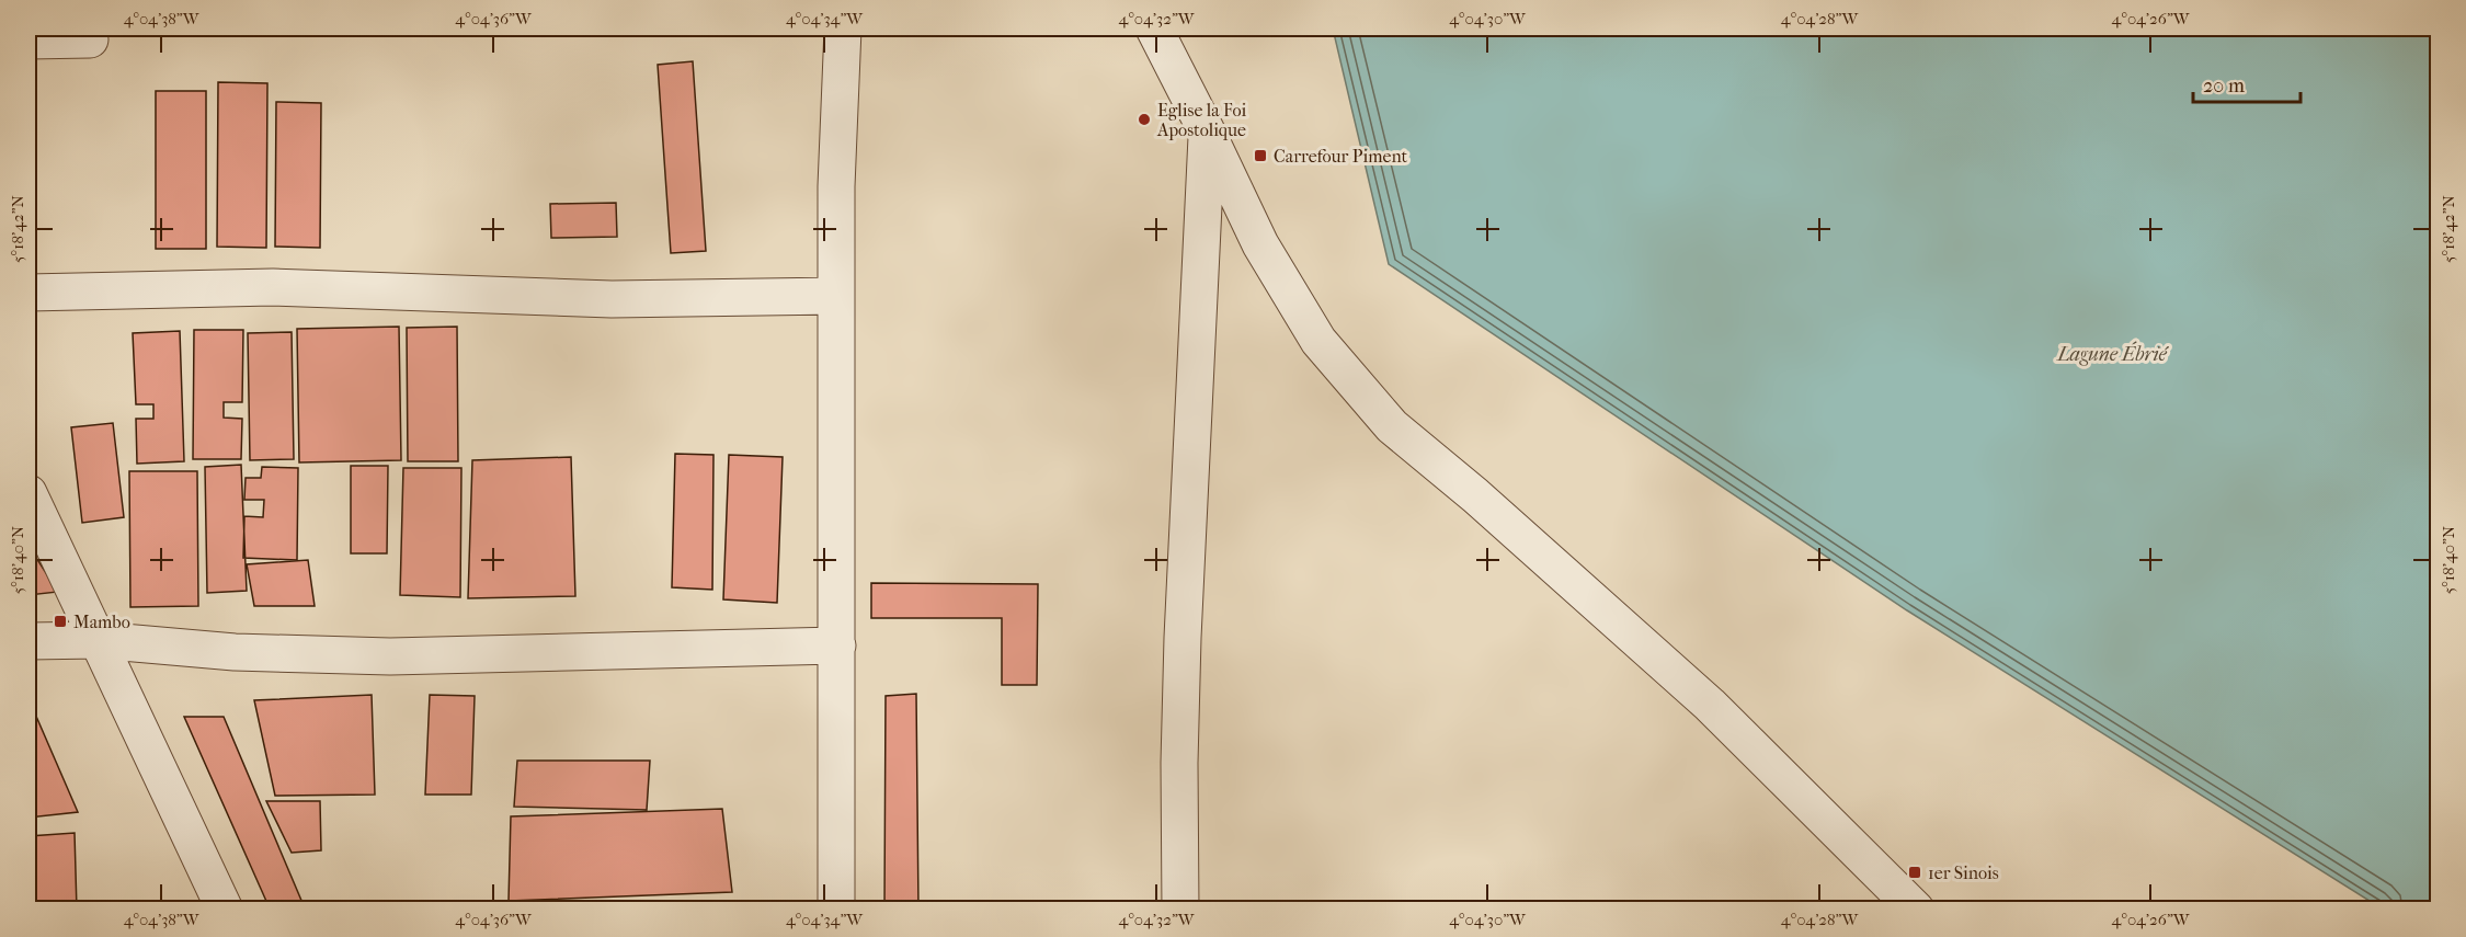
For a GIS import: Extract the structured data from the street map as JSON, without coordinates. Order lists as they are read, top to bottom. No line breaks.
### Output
{"water":["Lagune Ébrié"],"places":{"other":["Eglise la Foi Apostolique"],"transit":["Carrefour Piment","Mambo","1er Sinois"]},"scale_bar":"20 m","coordinates":["4°04'38\"W","4°04'36\"W","4°04'34\"W","4°04'32\"W","4°04'30\"W","4°04'28\"W","4°04'26\"W","5°18'42\"N","5°18'40\"N"]}
